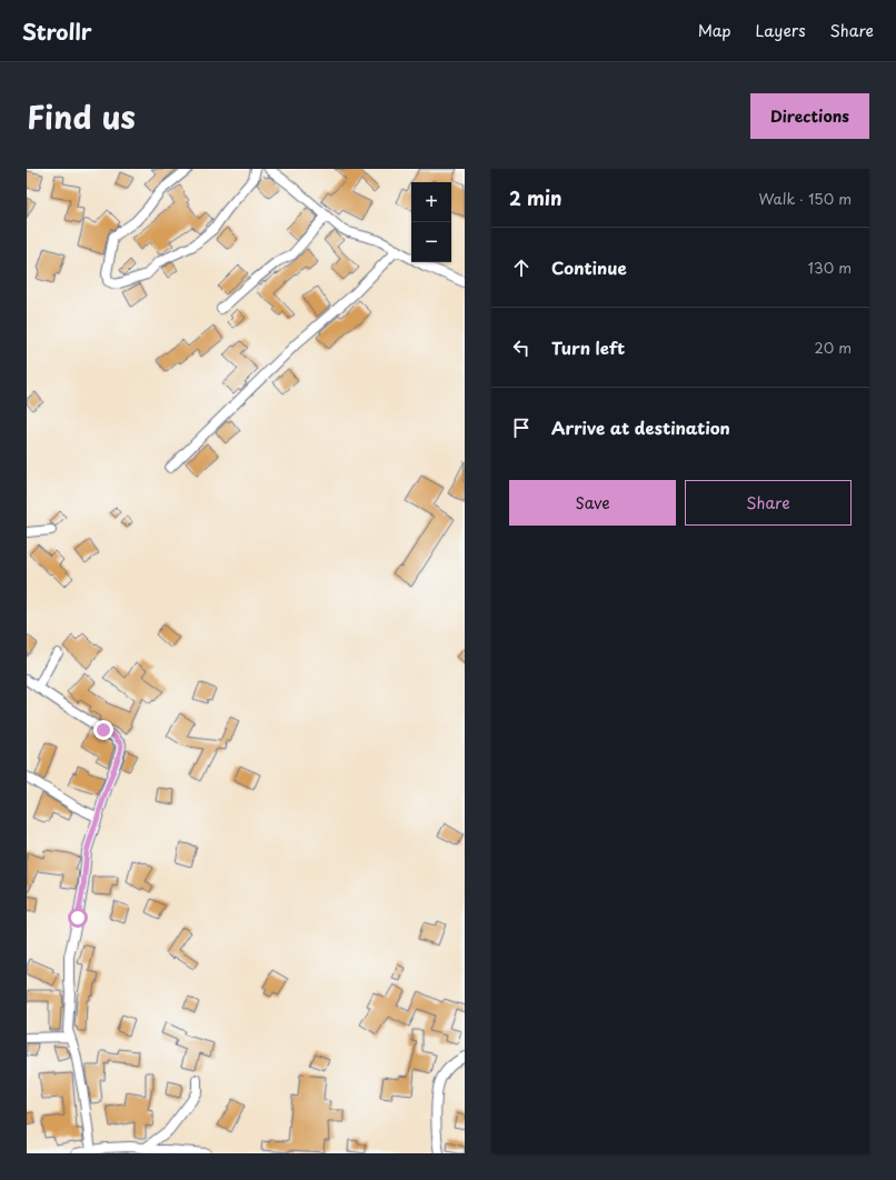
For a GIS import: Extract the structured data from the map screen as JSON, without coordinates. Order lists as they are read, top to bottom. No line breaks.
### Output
{"page":{"header":"Strollr","nav":["Map","Layers","Share"],"title":"Find us","buttons":["Directions",["Save","Share"]],"heading":["2 min","Walk · 150 m"],"map_buttons":["+","−"],"list":[["Continue","130 m"],["Turn left","20 m"],"Arrive at destination"]}}
